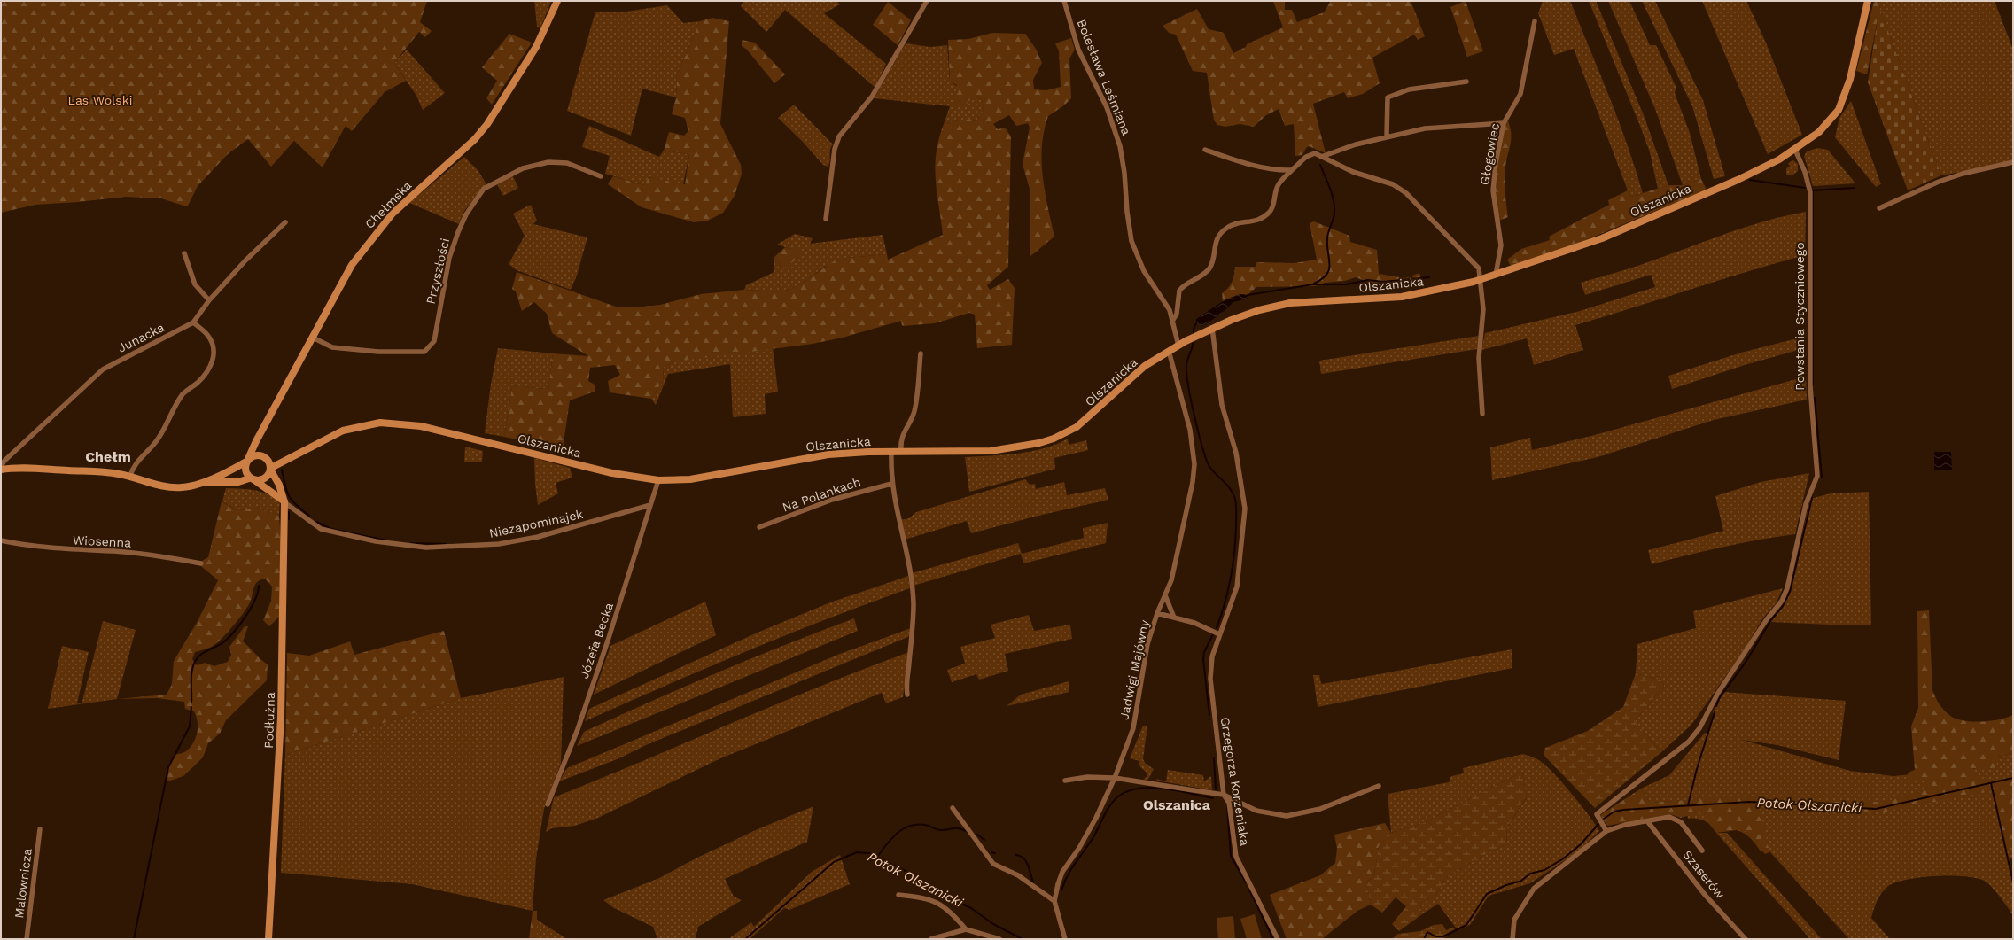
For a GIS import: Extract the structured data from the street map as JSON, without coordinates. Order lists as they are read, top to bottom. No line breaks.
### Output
{"streets":{"street":["Bolesława Leśmiana","Głogowiec","Olszanicka","Chełmska","Przyszłości","Powstania Styczniowego","Junacka","Na Polankach","Niezapominajek","Wiosenna","Józefa Becka","Jadwigi Majówny","Podłużna","Grzegorza Korzeniaka","Szaserów","Malownicza"]},"crossings":[["Głogowiec","Olszanicka"],["Olszanicka","Chełmska"],["Olszanicka","Powstania Styczniowego"],["Olszanicka","Józefa Becka"],["Olszanicka","Jadwigi Majówny"],["Olszanicka","Podłużna"],["Olszanicka","Grzegorza Korzeniaka"],["Chełmska","Przyszłości"],["Chełmska","Podłużna"],["Powstania Styczniowego","Szaserów"],["Niezapominajek","Józefa Becka"],["Niezapominajek","Podłużna"]],"districts":["Chełm","Olszanica"],"water":["Potok Olszanicki"],"parks":["Las Wolski"]}
